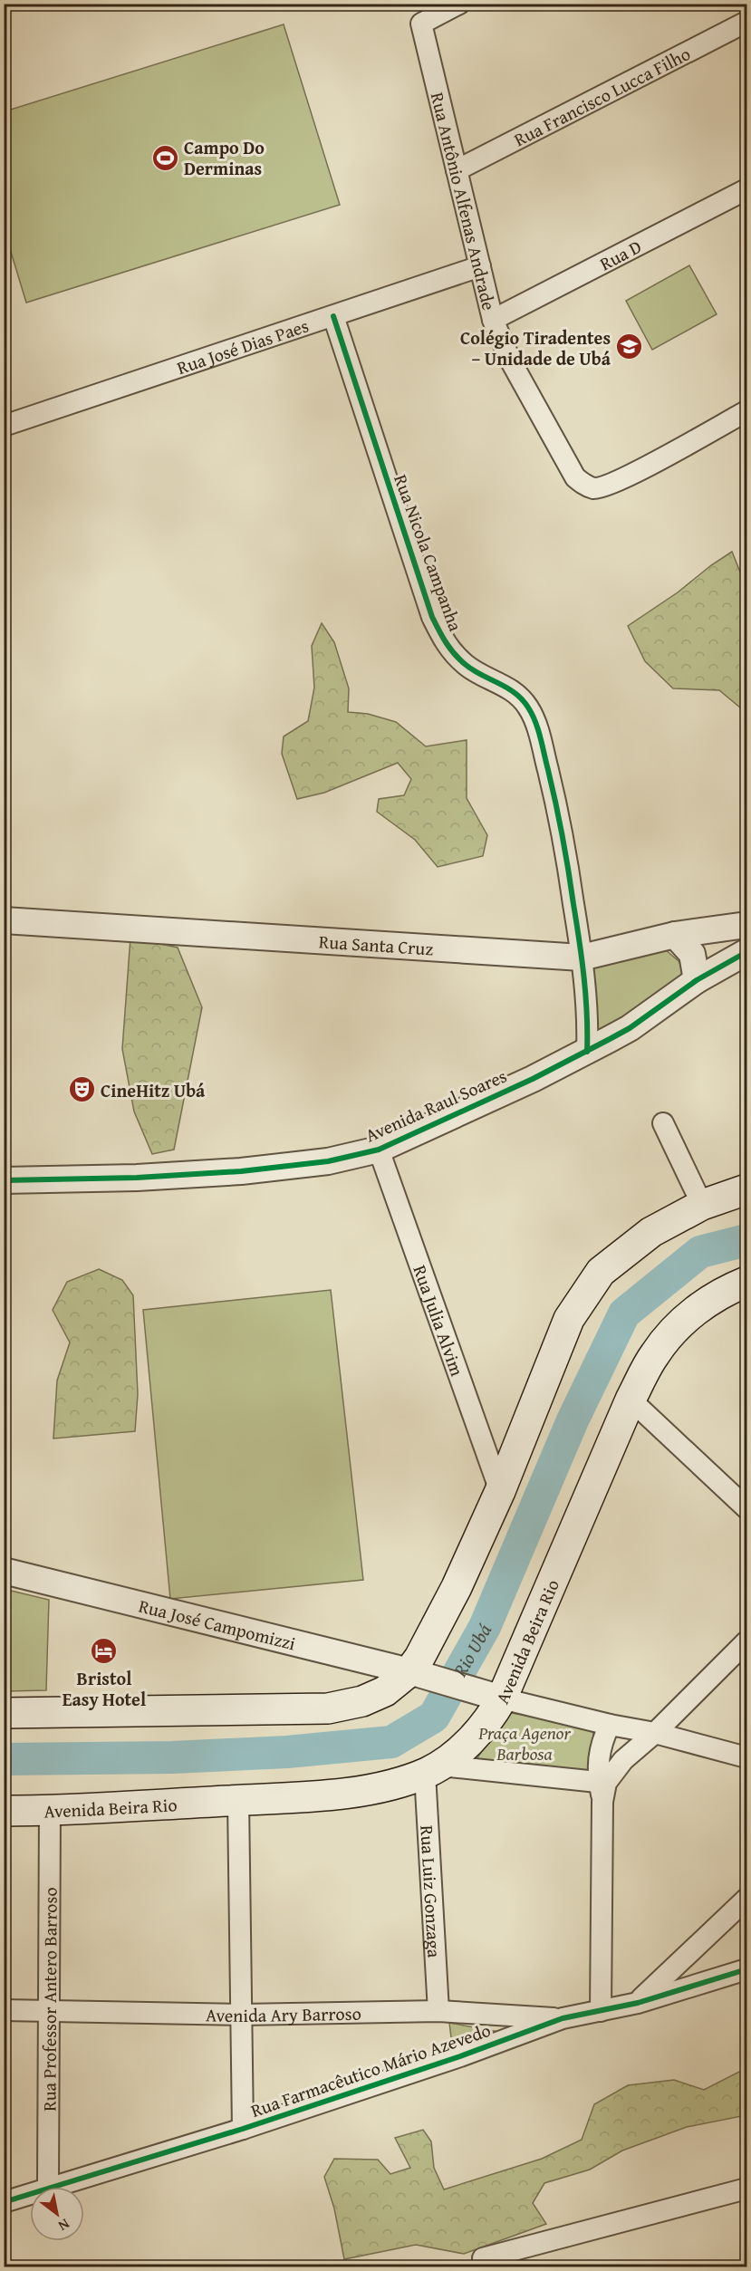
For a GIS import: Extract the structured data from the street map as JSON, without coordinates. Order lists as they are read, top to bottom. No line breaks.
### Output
{"streets":{"main road":["Avenida Beira Rio"],"street":["Rua Francisco Lucca Filho","Rua Antônio Alfenas Andrade","Rua D","Rua José Dias Paes","Rua Nicola Campanha","Rua Santa Cruz","Avenida Raul Soares","Rua Julia Alvim","Rua José Campomizzi","Rua Luiz Gonzaga","Rua Professor Antero Barroso","Avenida Ary Barroso","Rua Farmacêutico Mário Azevedo"]},"crossings":[["Rua Francisco Lucca Filho","Rua Antônio Alfenas Andrade"],["Rua Antônio Alfenas Andrade","Rua D"],["Rua Antônio Alfenas Andrade","Rua José Dias Paes"],["Rua José Dias Paes","Rua Nicola Campanha"],["Rua Nicola Campanha","Rua Santa Cruz"],["Rua Nicola Campanha","Avenida Raul Soares"],["Avenida Raul Soares","Rua Julia Alvim"],["Rua José Campomizzi","Avenida Beira Rio"],["Avenida Beira Rio","Rua Luiz Gonzaga"],["Avenida Beira Rio","Rua Professor Antero Barroso"],["Rua Luiz Gonzaga","Avenida Ary Barroso"],["Rua Professor Antero Barroso","Avenida Ary Barroso"],["Avenida Ary Barroso","Rua Farmacêutico Mário Azevedo"]],"water":["Rio Ubá"],"parks":["Praça Agenor Barbosa"],"places":{"sports":["Campo Do Derminas"],"school or university":["Colégio Tiradentes – Unidade de Ubá"],"theatre":["CineHitz Ubá"],"hotel":["Bristol Easy Hotel"]},"north":"bottom right"}
